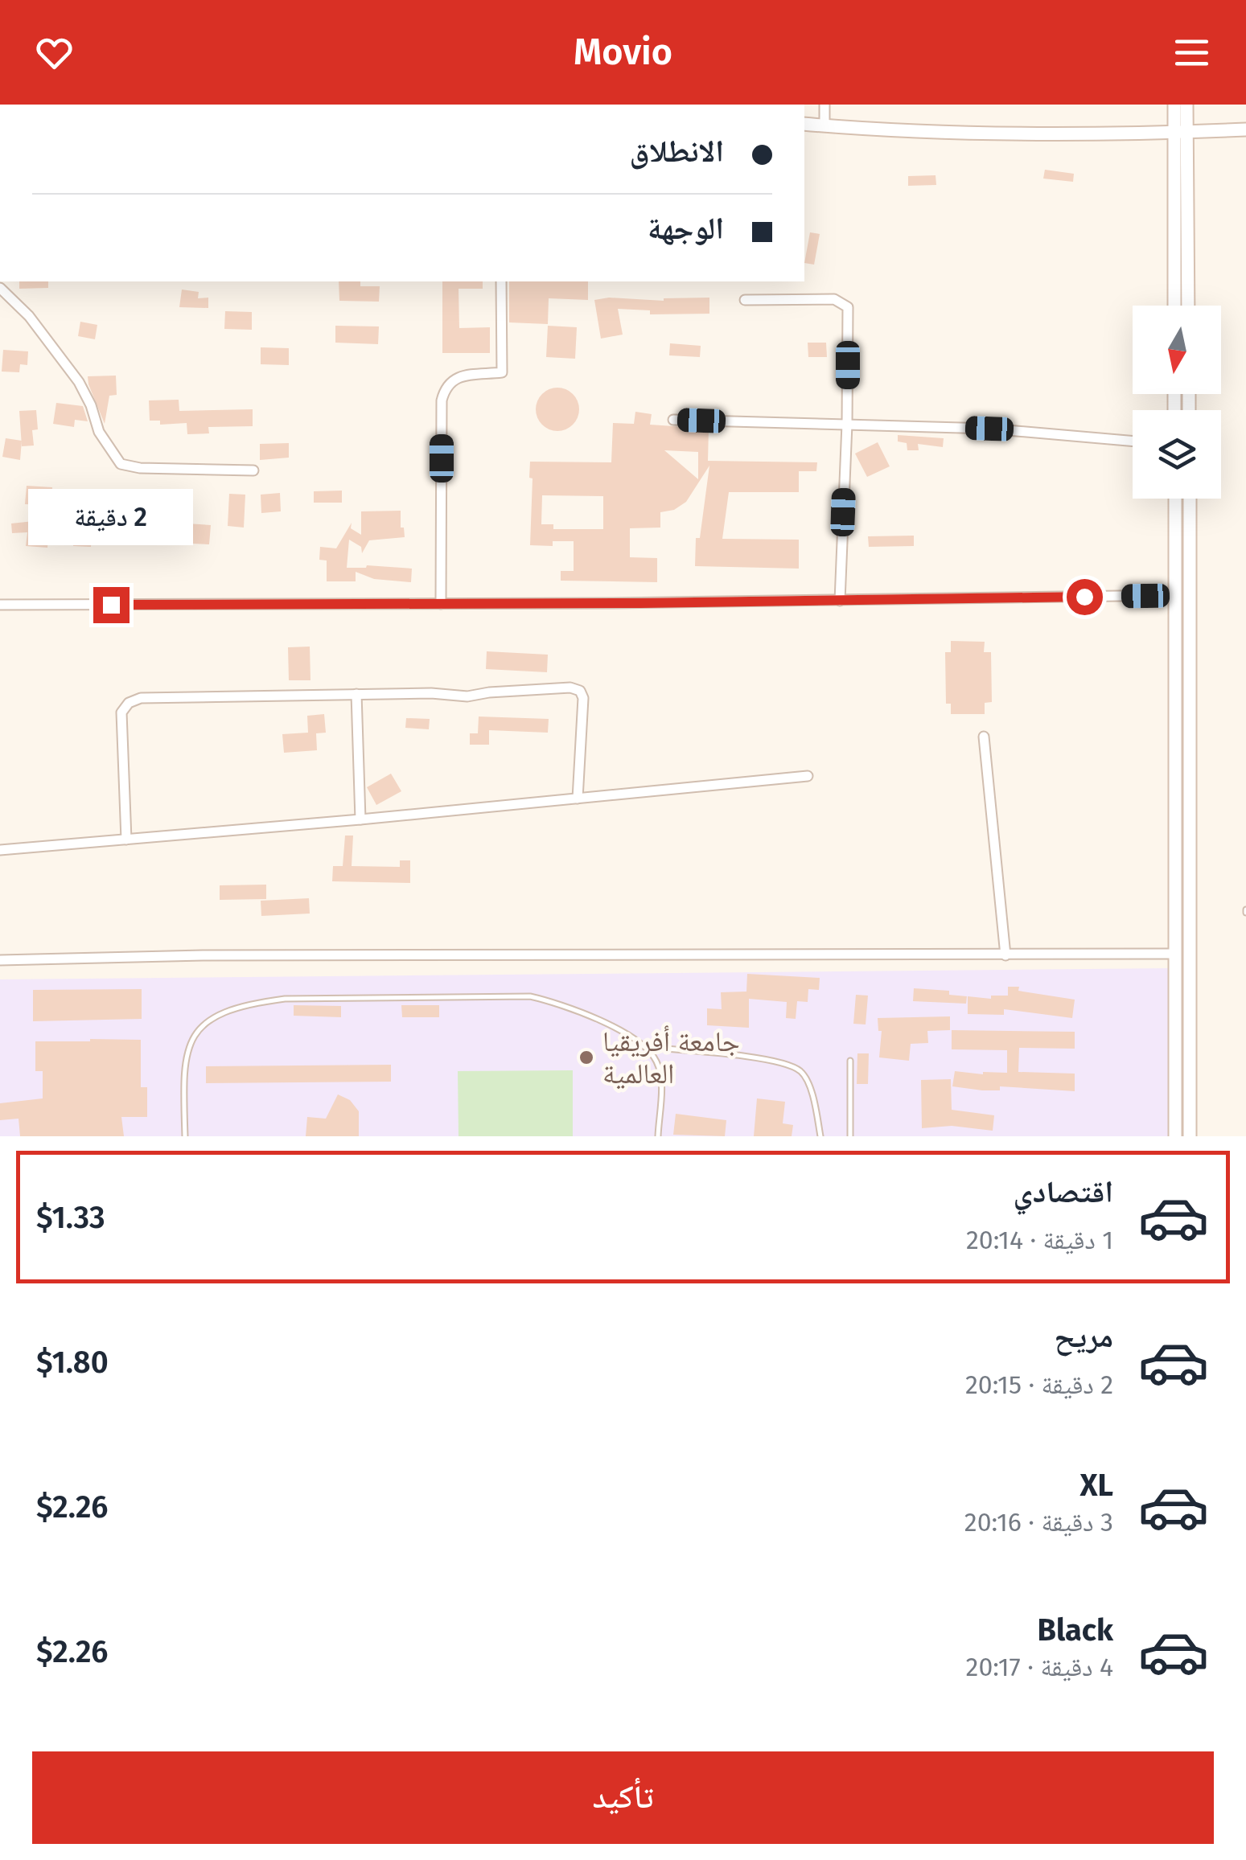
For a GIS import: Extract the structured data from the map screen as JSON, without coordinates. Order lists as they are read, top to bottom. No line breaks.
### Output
{"places":["جامعة أفريقيا العالمية"],"north":"bottom","page":{"header":"Movio","banner":["الانطلاق","الوجهة"],"bubble":"2 دقيقة","list":[{"name":"اقتصادي","note":"1 دقيقة · 20:14","value":"$1.33"},{"name":"مريح","note":"2 دقيقة · 20:15","value":"$1.80"},{"name":"XL","note":"3 دقيقة · 20:16","value":"$2.26"},{"name":"Black","note":"4 دقيقة · 20:17","value":"$2.26"}],"buttons":"تأكيد"}}
